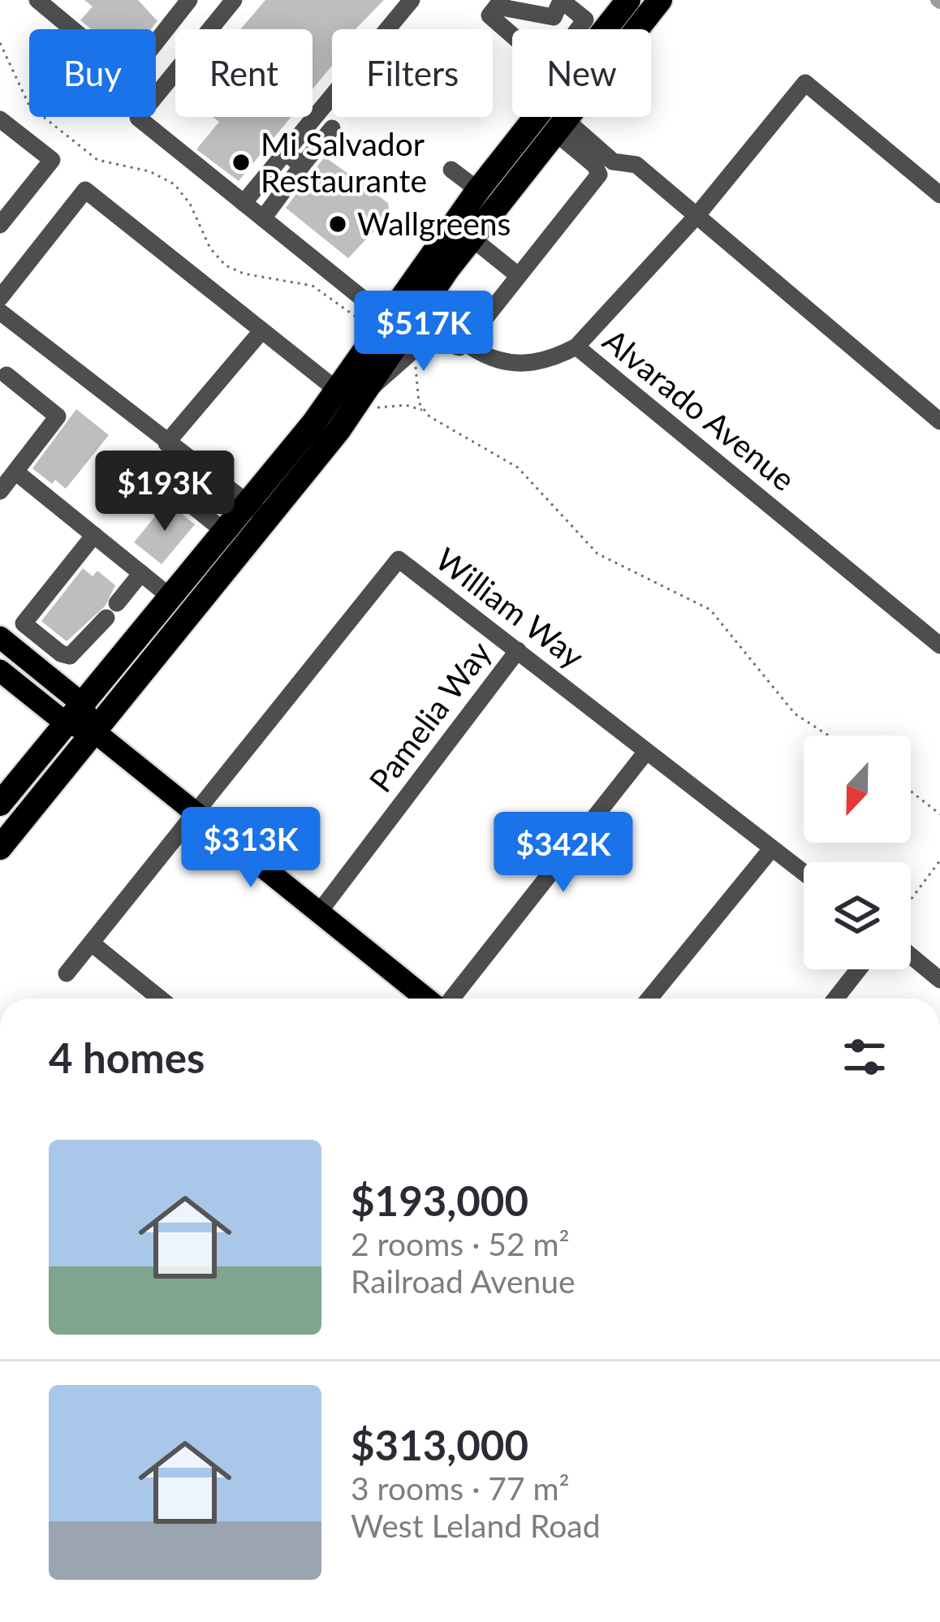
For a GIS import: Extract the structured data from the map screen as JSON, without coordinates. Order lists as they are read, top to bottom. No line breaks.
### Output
{"streets":{"street":["Alvarado Avenue","William Way","Pamelia Way"]},"crossings":[["William Way","Pamelia Way"]],"places":["Mi Salvador Restaurante","Wallgreens"],"north":"bottom","page":{"chip":["Buy","Rent","Filters","New"],"price":["$517K","$193K","$313K","$342K"],"heading":"4 homes","list":[{"name":"$193,000","note":"2 rooms · 52 m² · Railroad Avenue"},{"name":"$313,000","note":"3 rooms · 77 m² · West Leland Road"}]}}
